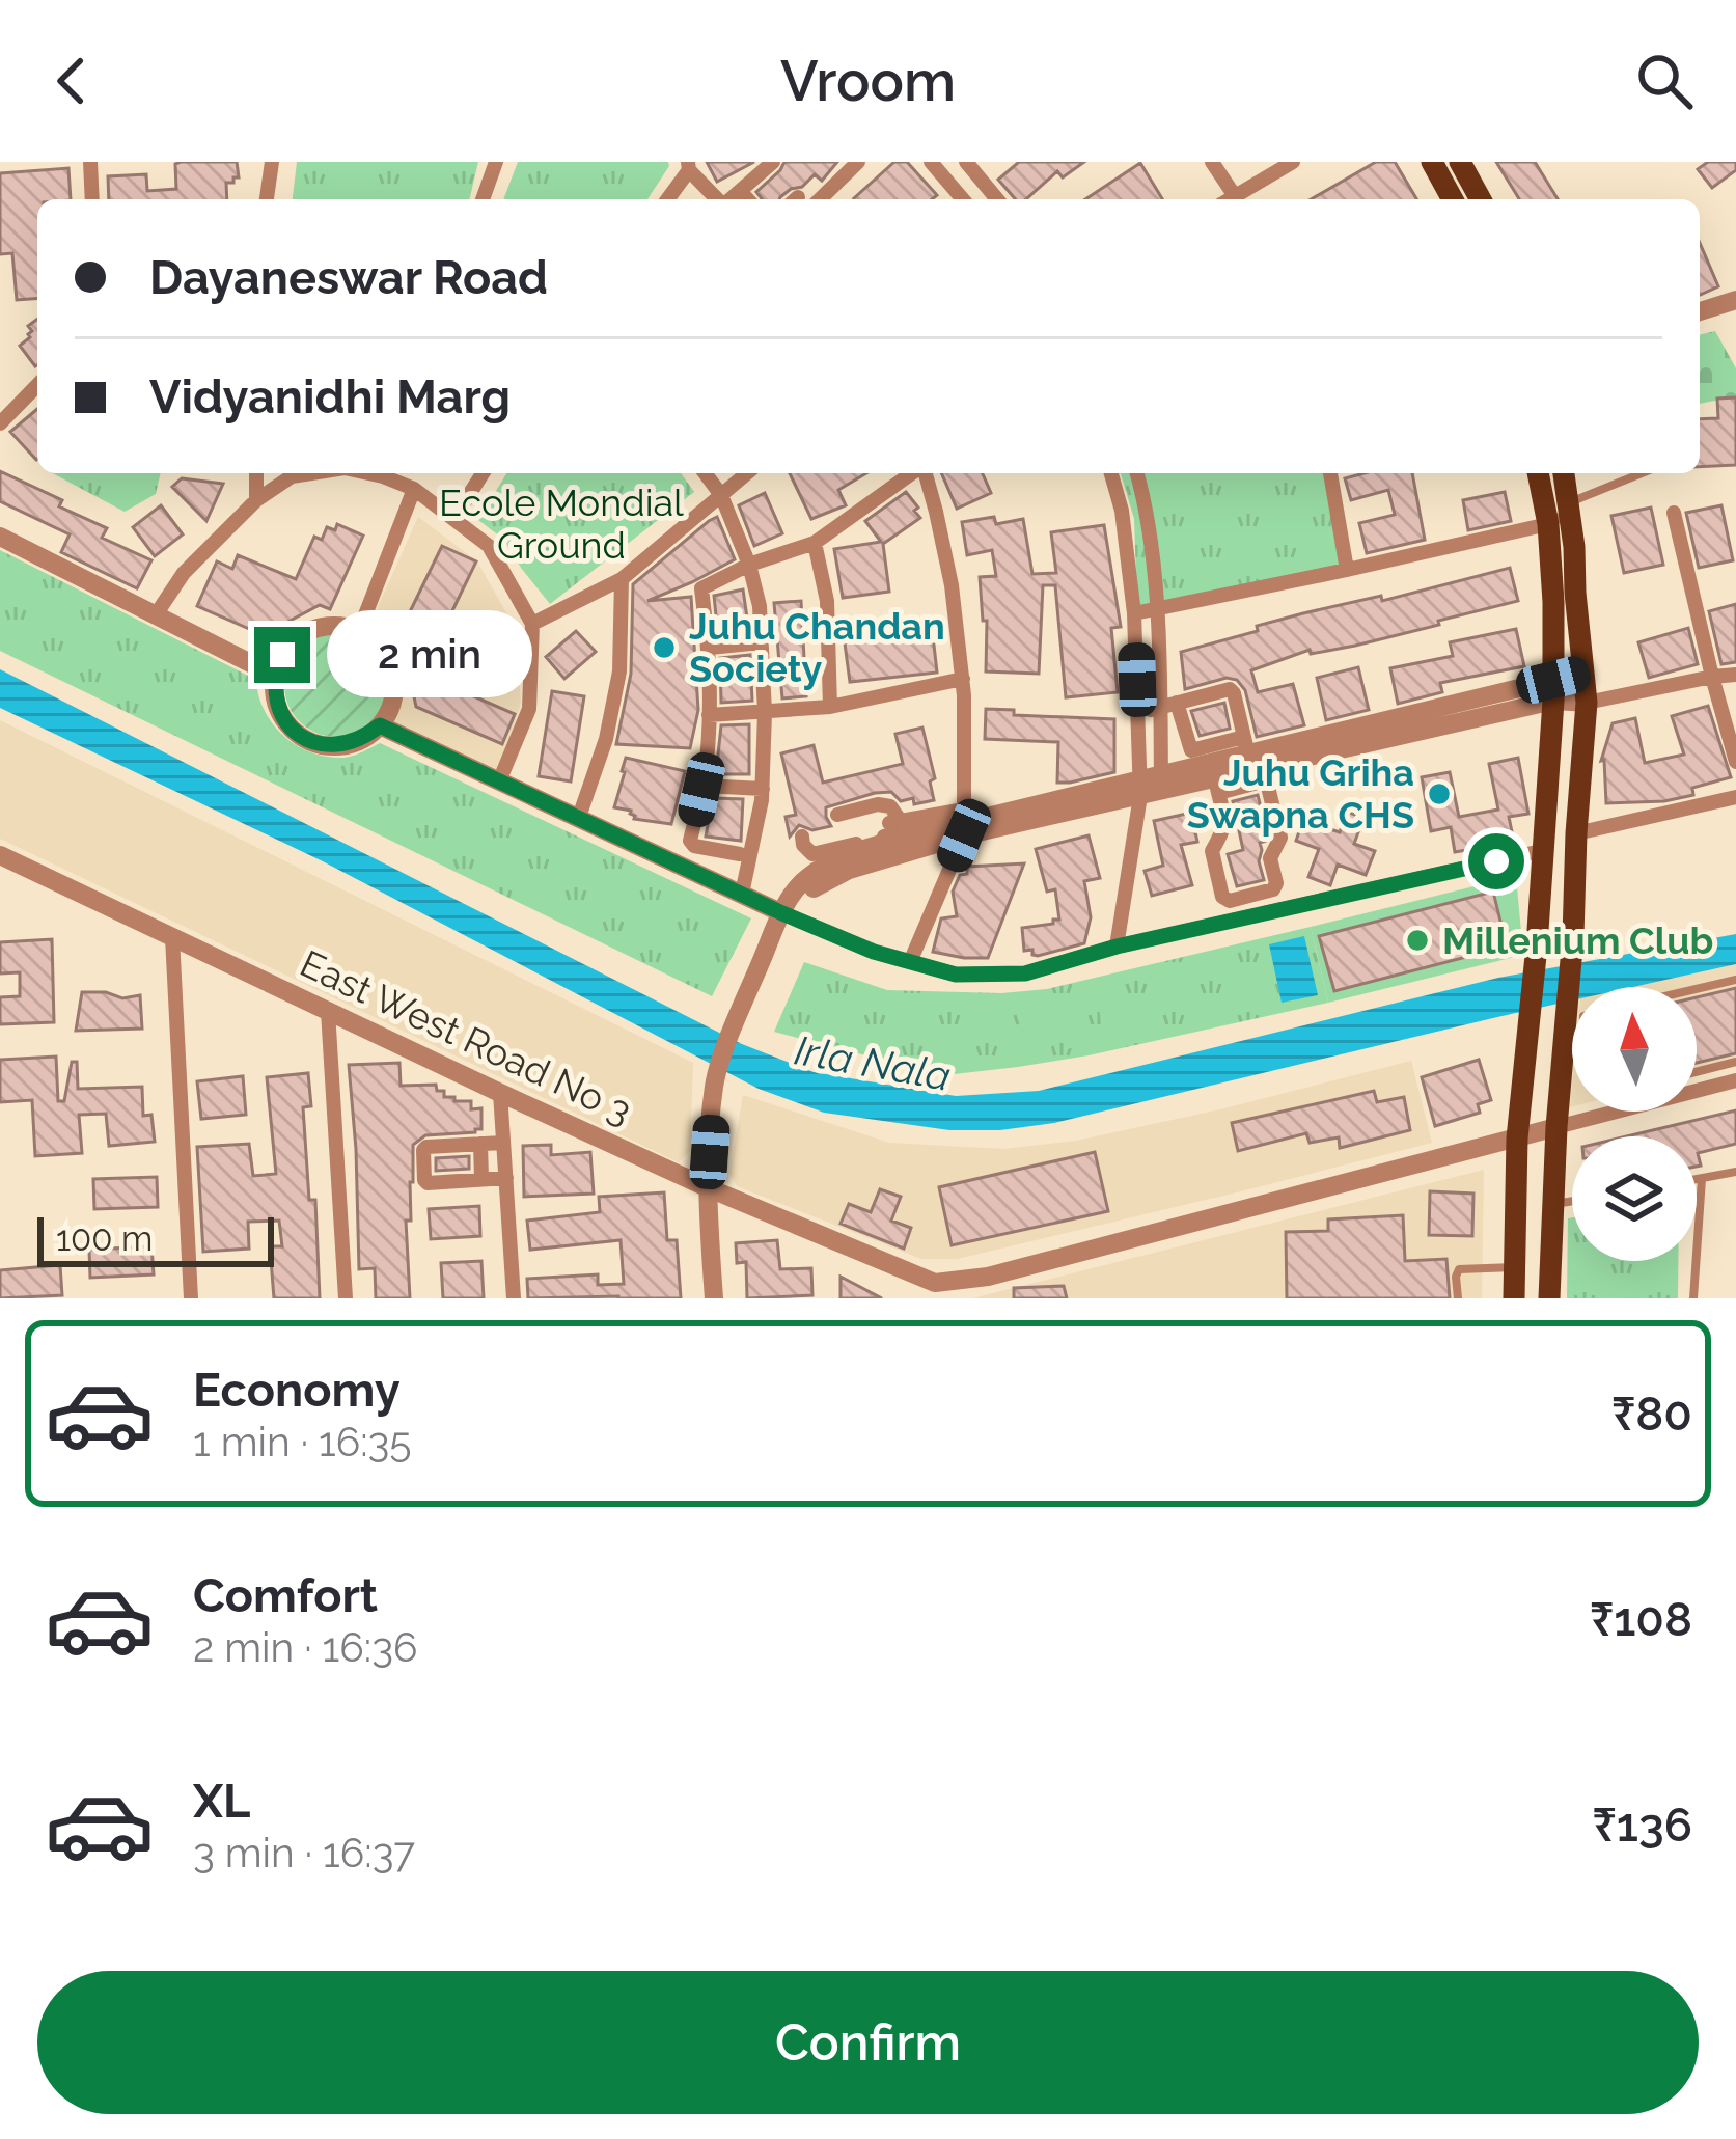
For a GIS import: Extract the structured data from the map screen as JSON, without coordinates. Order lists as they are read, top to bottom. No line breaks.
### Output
{"streets":{"street":["East West Road No 3"]},"water":["Irla Nala"],"parks":["Ecole Mondial Ground"],"places":["Juhu Chandan Society","Juhu Griha Swapna CHS","Millenium Club"],"scale_bar":"100 m","north":"top","page":{"header":"Vroom","banner":["Dayaneswar Road","Vidyanidhi Marg"],"bubble":"2 min","scale":"100 m","list":[{"name":"Economy","note":"1 min · 16:35","value":"₹80"},{"name":"Comfort","note":"2 min · 16:36","value":"₹108"},{"name":"XL","note":"3 min · 16:37","value":"₹136"}],"buttons":"Confirm"}}
